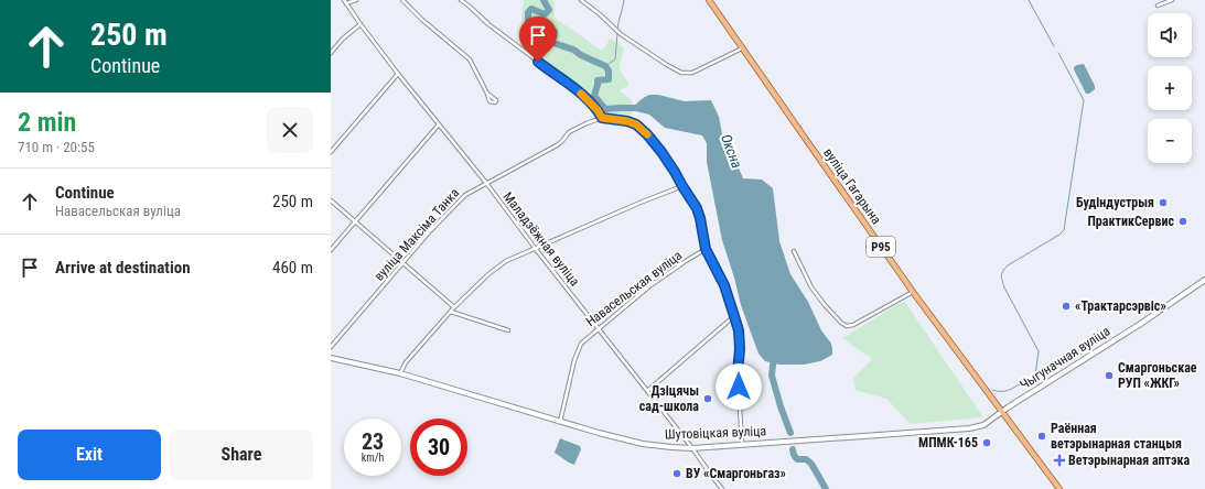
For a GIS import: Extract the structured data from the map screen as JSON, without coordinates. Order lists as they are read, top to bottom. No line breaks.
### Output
{"streets":{"main road":["вуліца Гагарына","Р95","Чыгуначная вуліца","Шутовіцкая вуліца"],"street":["вуліца Максіма Танка","Маладзёжная вуліца","Навасельская вуліца"]},"crossings":[["вуліца Гагарына","Чыгуначная вуліца"],["вуліца Гагарына","Шутовіцкая вуліца"],["вуліца Максіма Танка","Маладзёжная вуліца"],["Маладзёжная вуліца","Навасельская вуліца"],["Маладзёжная вуліца","Шутовіцкая вуліца"],["Навасельская вуліца","Шутовіцкая вуліца"],["Чыгуначная вуліца","Шутовіцкая вуліца"]],"water":["Оксна"],"places":{"other":["Будіндустрыя","ПрактикСервис","«Трактарсэрвіс»","Смаргоньскае РУП «ЖКГ»","Дзіцячы сад-школа","Раённая ветэрынарная станцыя","МПМК-165","ВУ «Смаргоньгаз»"],"health":["Ветэрынарная аптэка"]},"page":{"turn":["250 m","Continue"],"map_buttons":["+","−"],"heading":["2 min","710 m · 20:55"],"list":[{"name":"Continue","note":"Навасельская вуліца","value":"250 m"},{"name":"Arrive at destination","value":"460 m"}],"speed":"23 km/h","limit":"30","buttons":["Exit","Share"]}}
